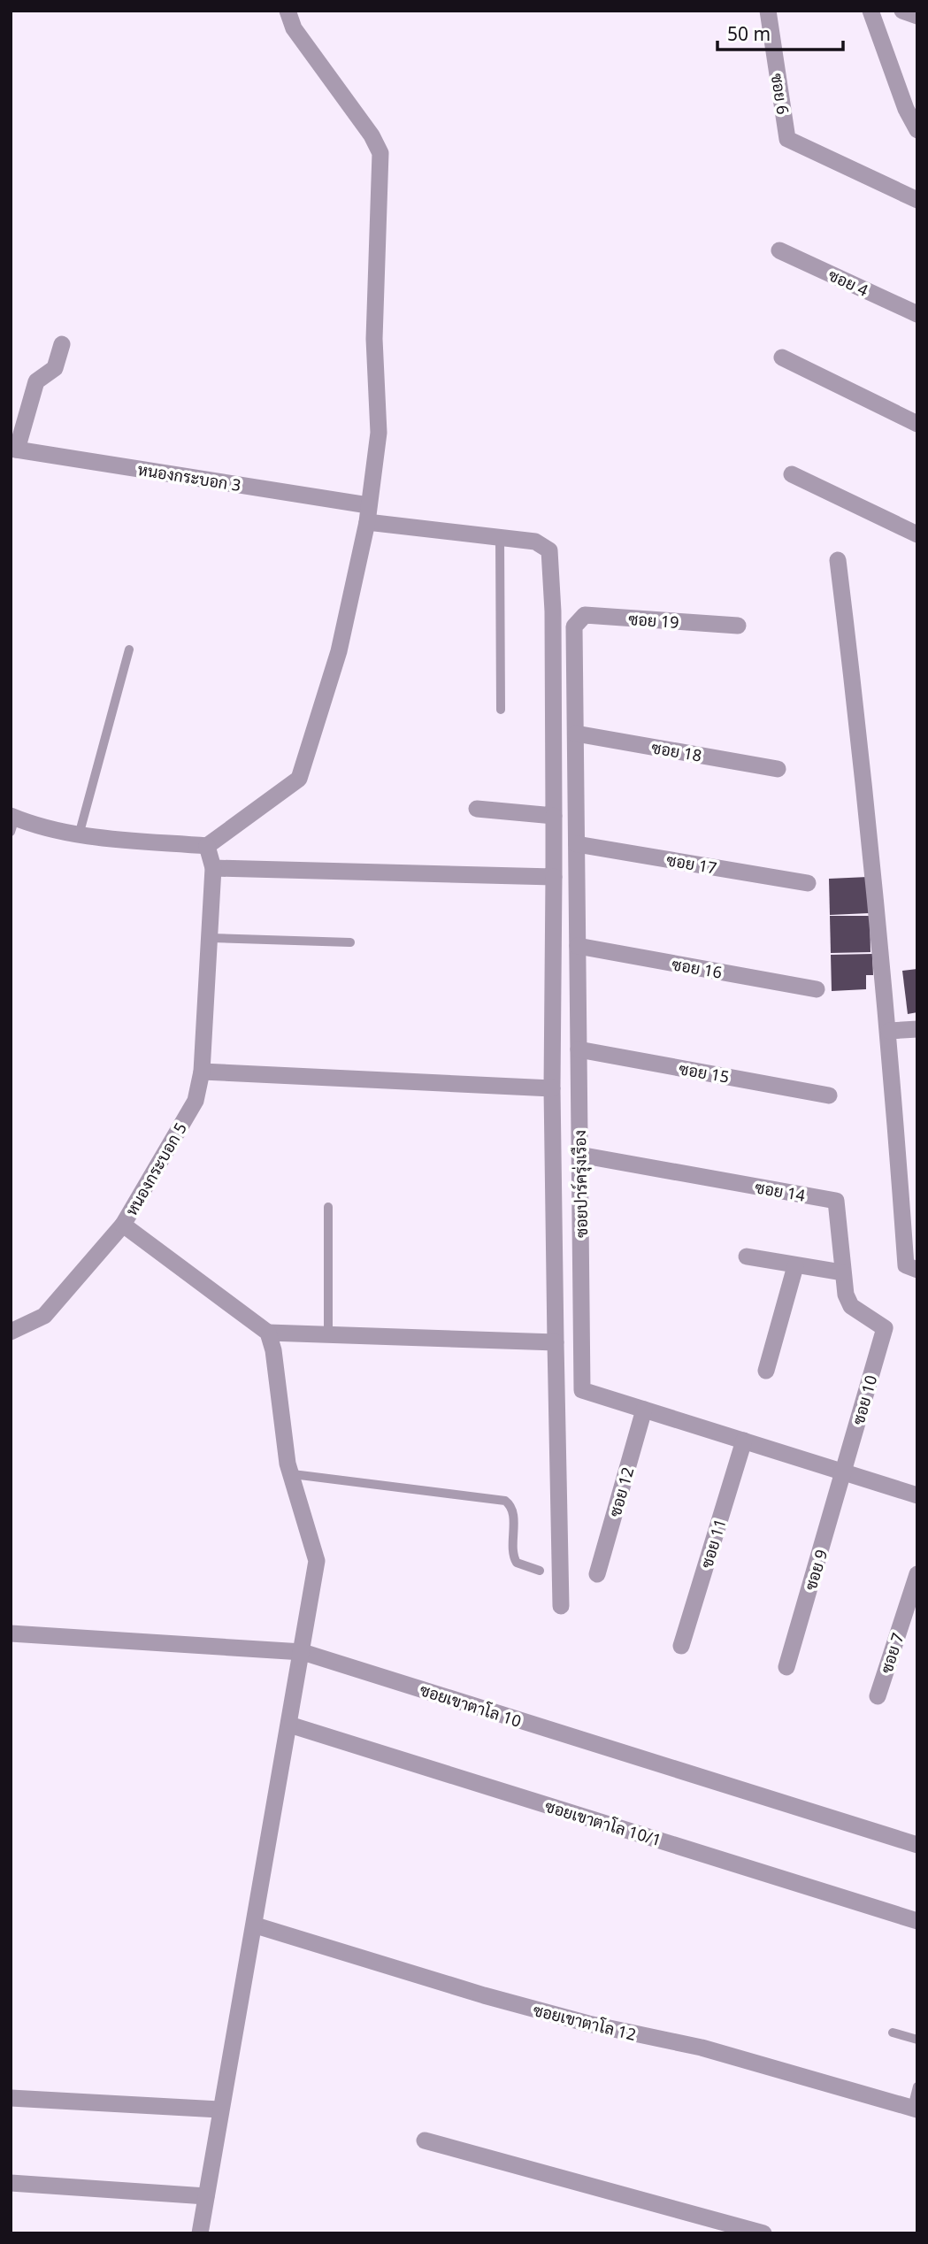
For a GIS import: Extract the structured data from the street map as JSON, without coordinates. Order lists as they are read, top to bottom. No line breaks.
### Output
{"streets":{"street":["ซอย 6","ซอย 4","หนองกระบอก 3","ซอย 19","ซอย 18","ซอย 17","ซอย 16","ซอย 15","หนองกระบอก 5","ซอยปาร์ครุ่งเรือง","ซอย 14","ซอย 10","ซอย 12","ซอย 11","ซอย 9","ซอย 7","ซอยเขาตาโล 10","ซอยเขาตาโล 10/1","ซอยเขาตาโล 12"]},"crossings":[["ซอย 19","ซอยปาร์ครุ่งเรือง"],["ซอย 18","ซอยปาร์ครุ่งเรือง"],["ซอย 17","ซอยปาร์ครุ่งเรือง"],["ซอย 16","ซอยปาร์ครุ่งเรือง"],["ซอย 15","ซอยปาร์ครุ่งเรือง"],["ซอยปาร์ครุ่งเรือง","ซอย 14"],["ซอยปาร์ครุ่งเรือง","ซอย 10"],["ซอยปาร์ครุ่งเรือง","ซอย 12"],["ซอยปาร์ครุ่งเรือง","ซอย 11"],["ซอยปาร์ครุ่งเรือง","ซอย 9"],["ซอย 14","ซอย 10"],["ซอย 10","ซอย 9"]],"scale_bar":"50 m"}
